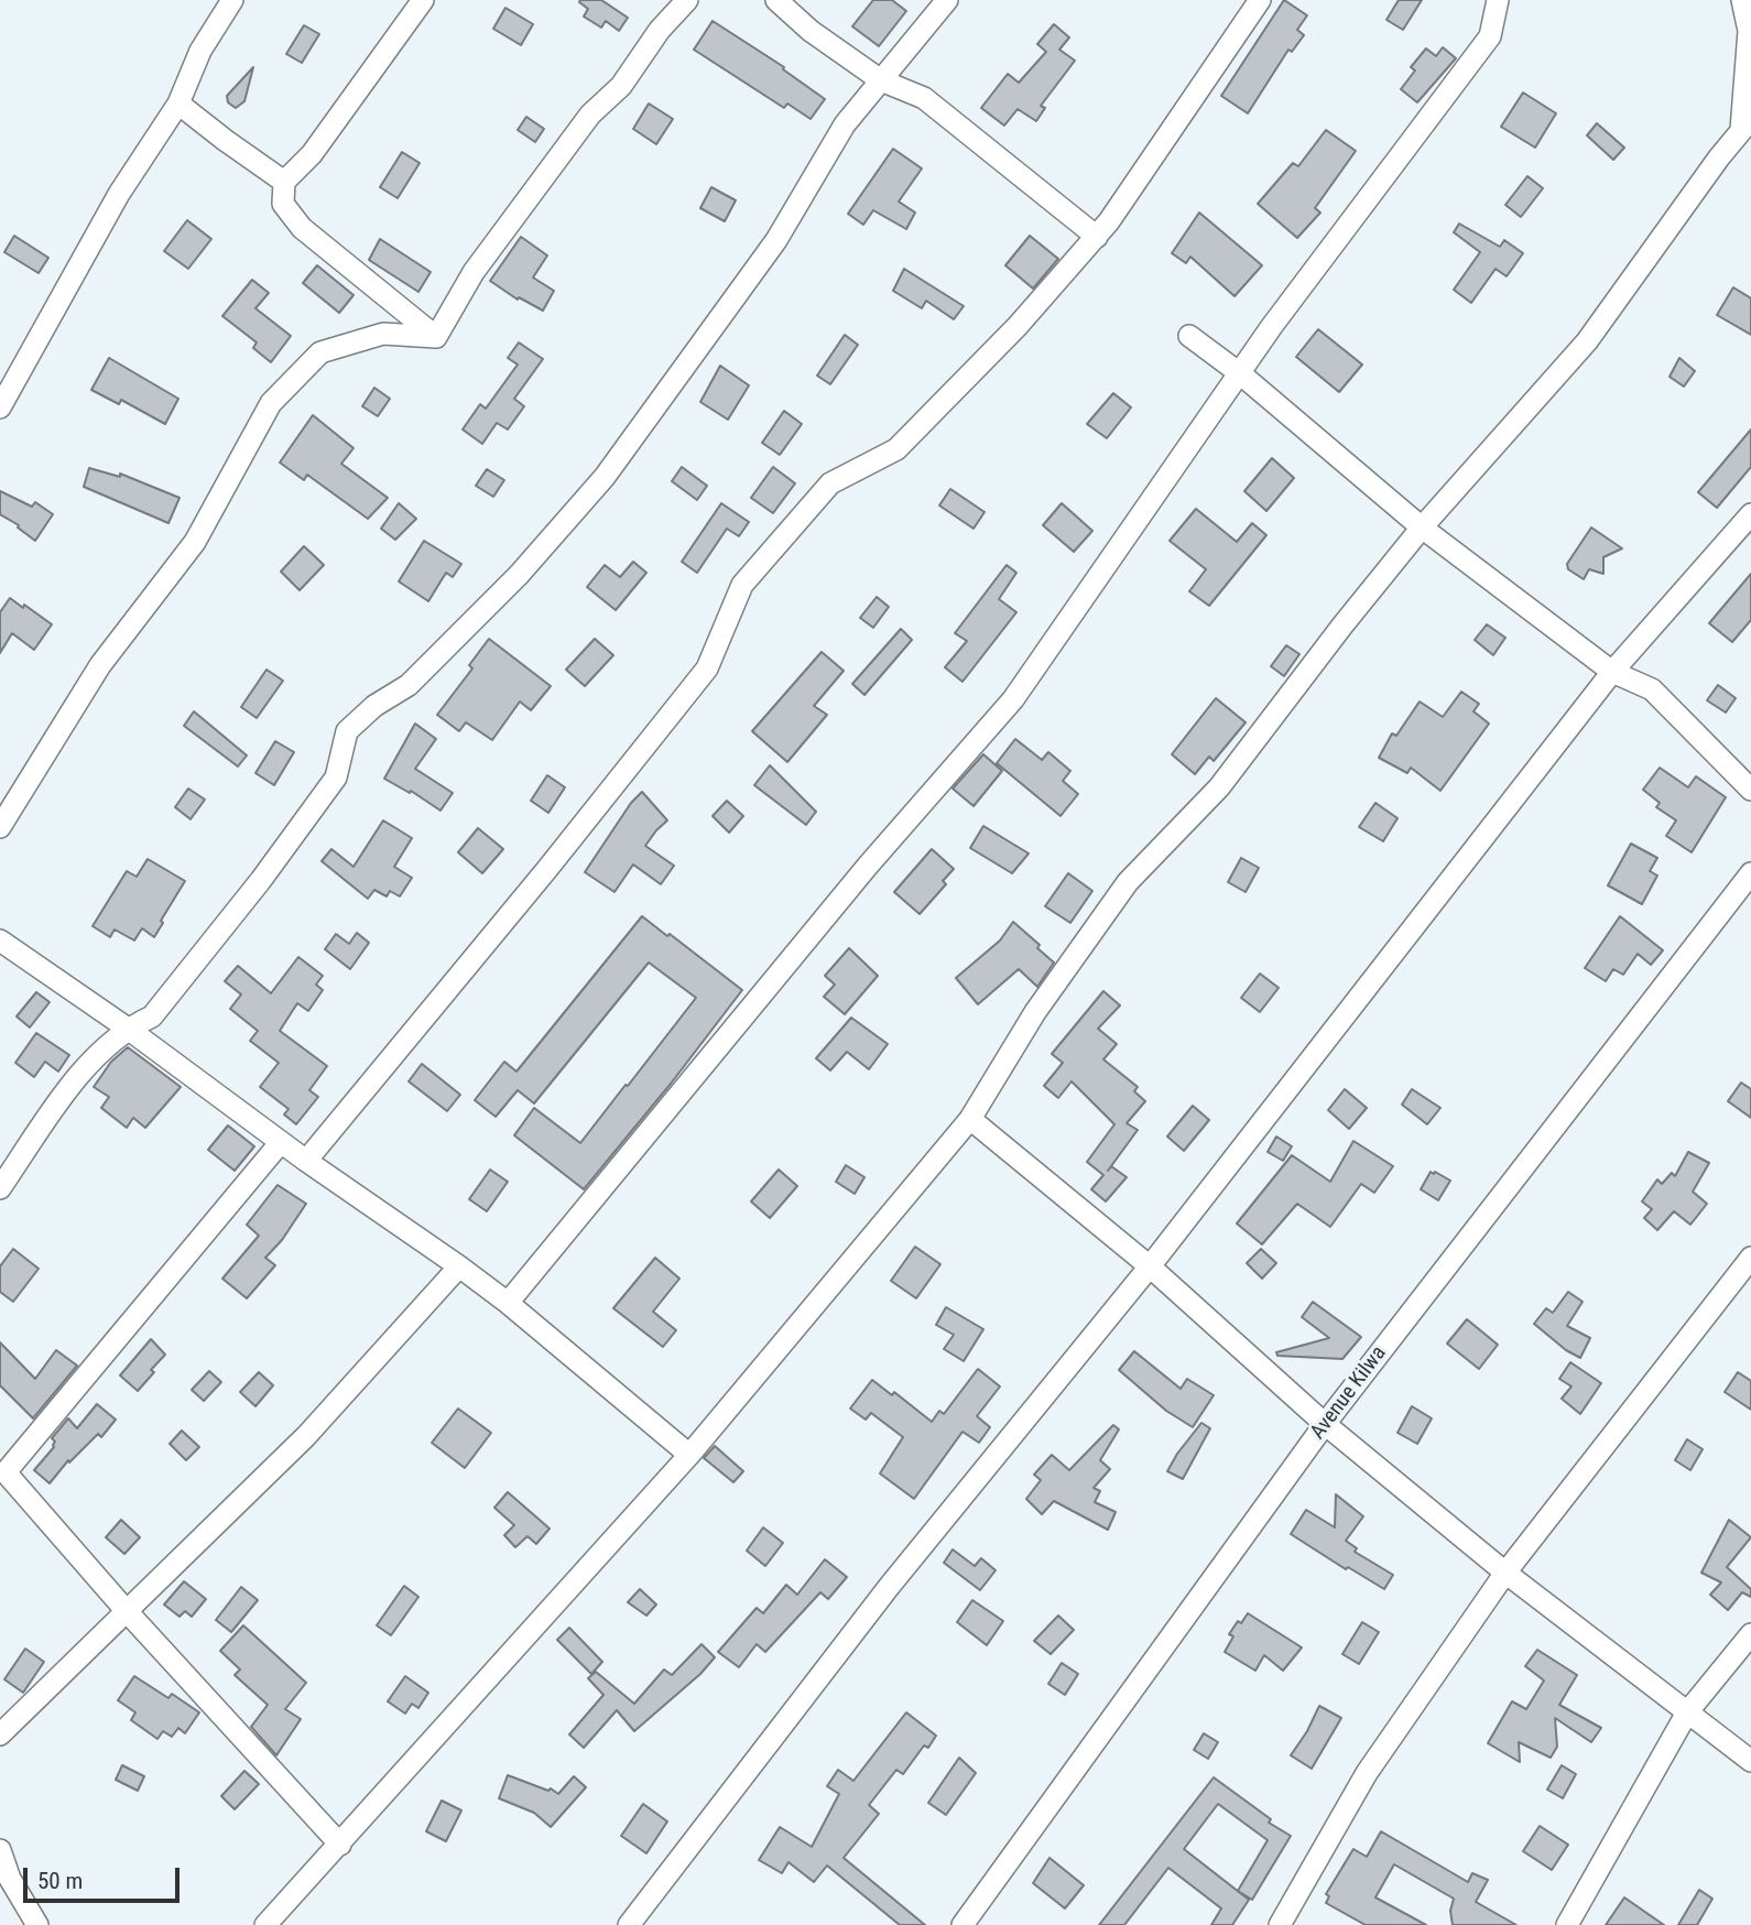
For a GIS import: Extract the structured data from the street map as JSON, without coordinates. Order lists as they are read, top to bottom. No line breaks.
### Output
{"streets":{"street":["Avenue Kilwa"]},"scale_bar":"50 m"}
